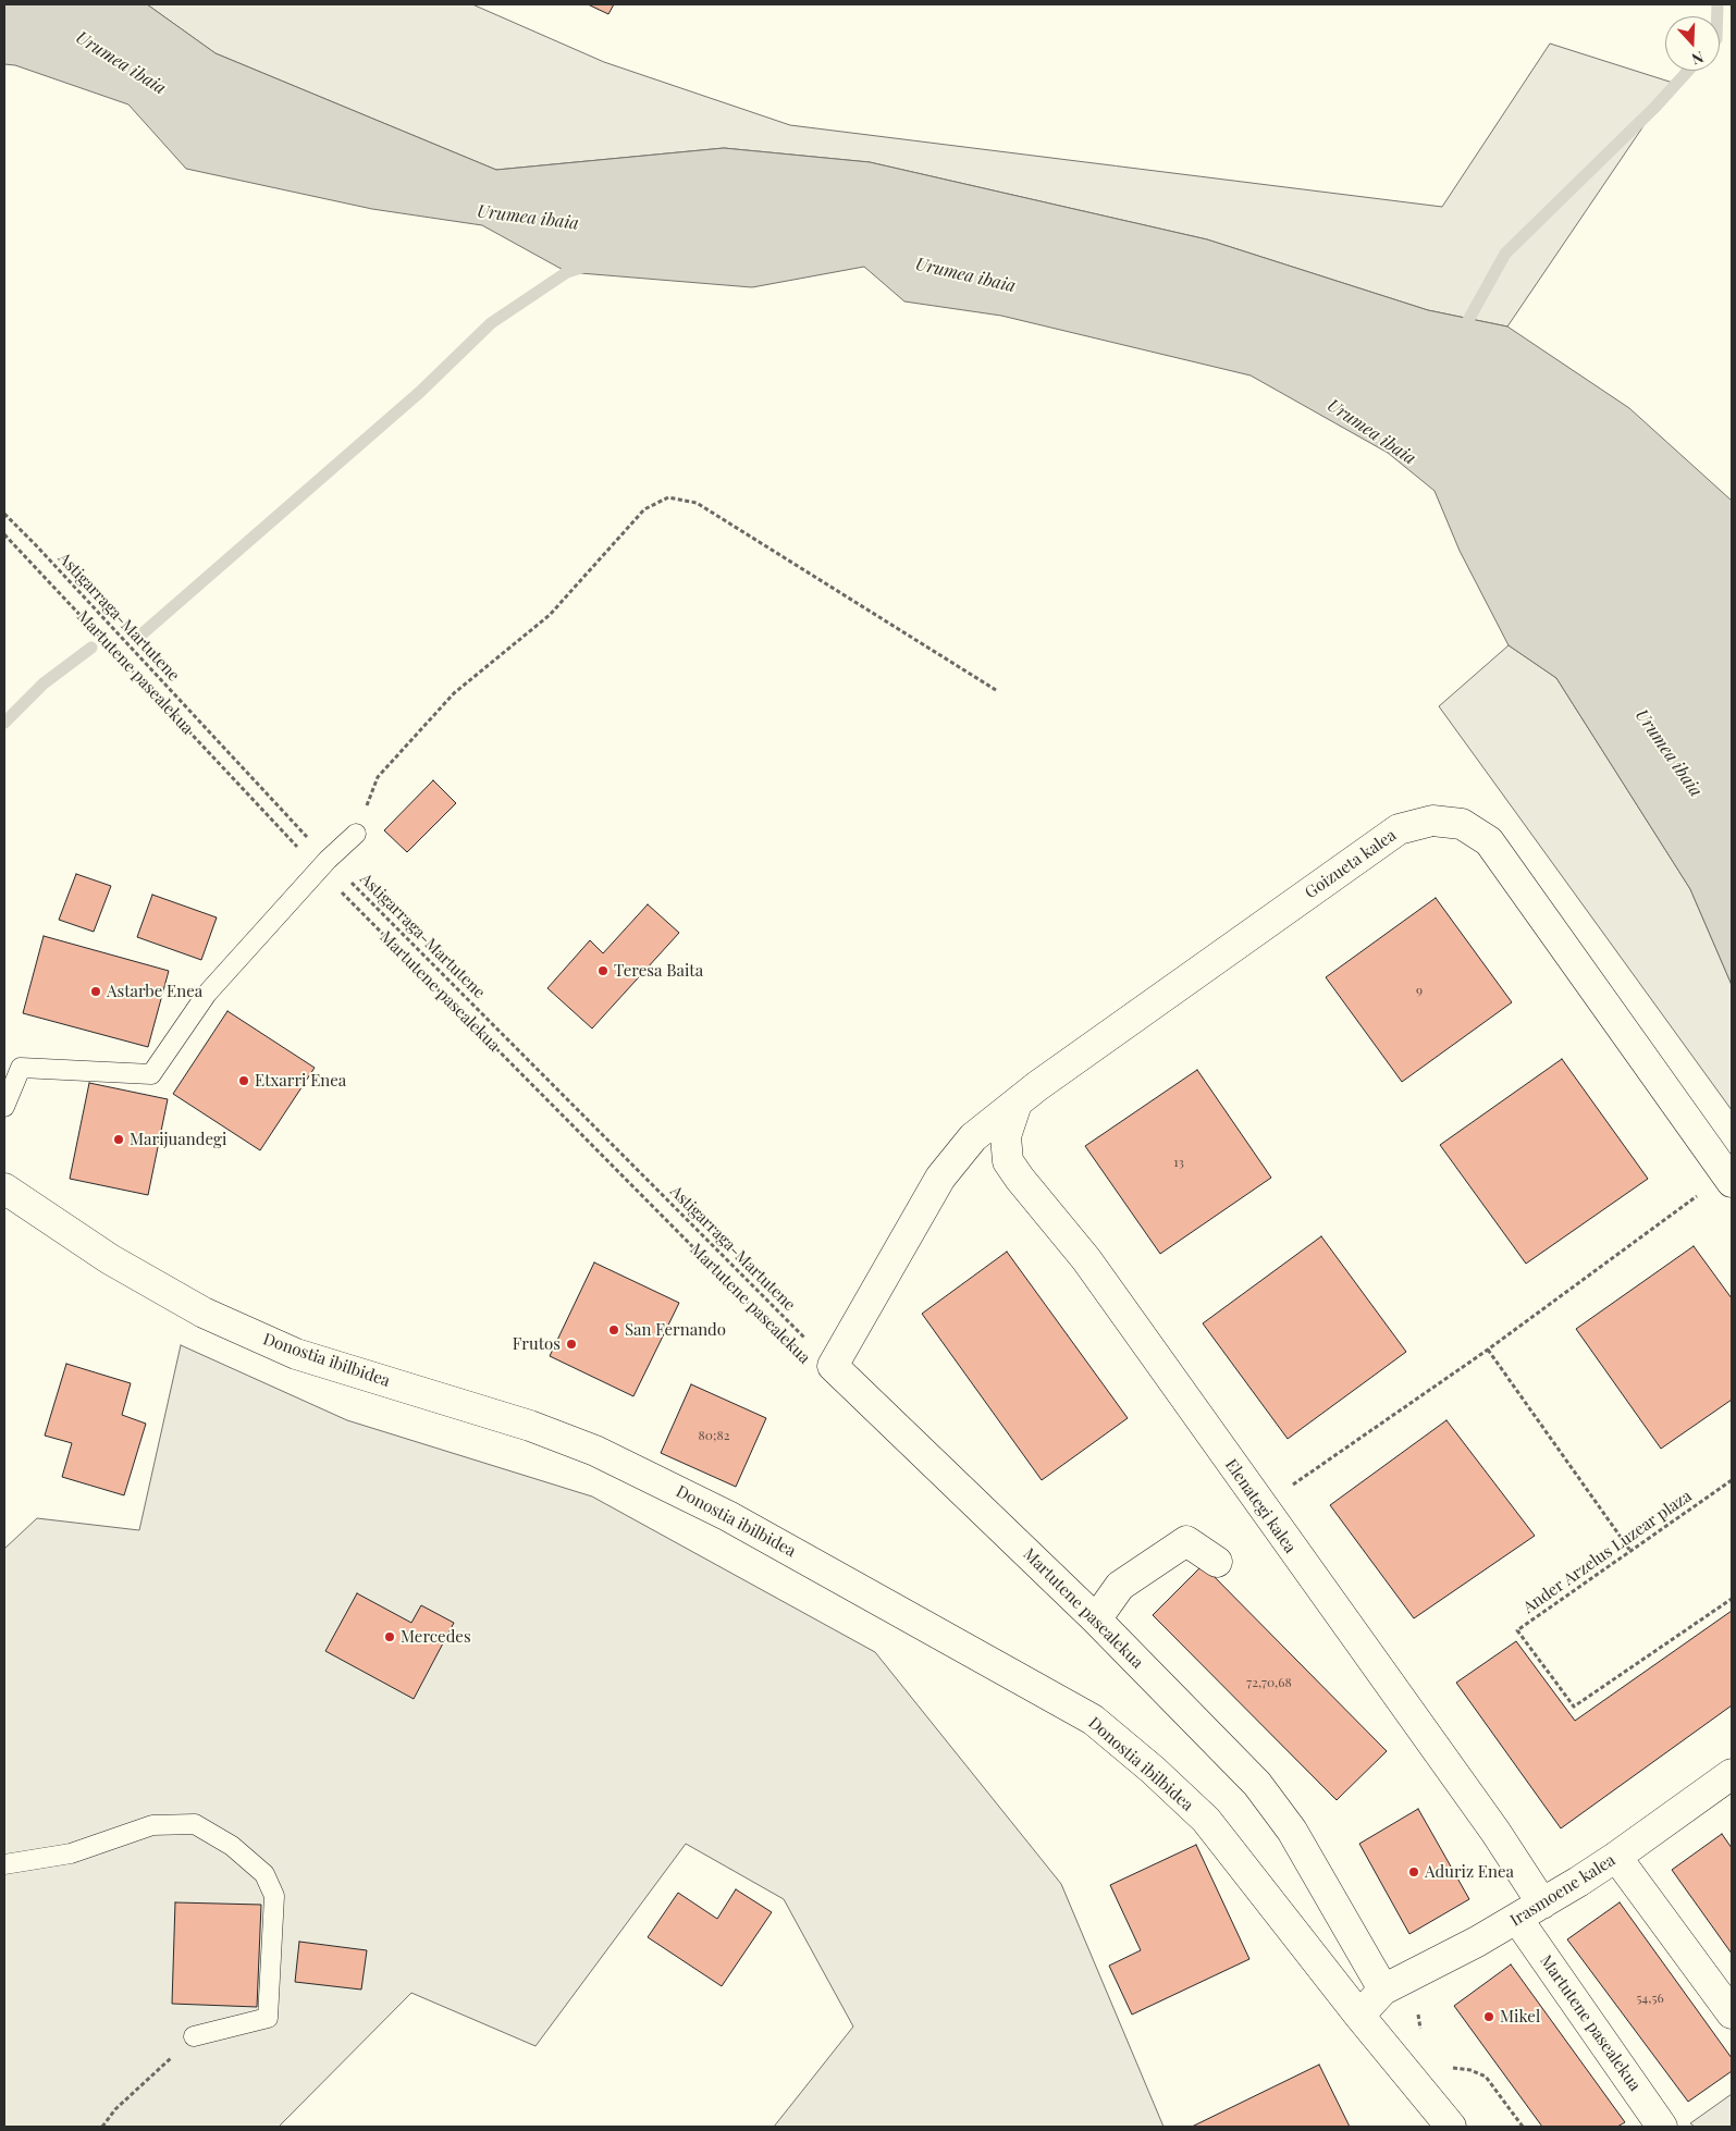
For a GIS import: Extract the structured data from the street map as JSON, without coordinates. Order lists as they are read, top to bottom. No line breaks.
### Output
{"streets":{"street":["Martutene pasealekua","Goizueta kalea","Donostia ibilbidea","Elenategi kalea","Irasmoene kalea"],"path":["Astigarraga-Martutene","Ander Arzelus Luzear plaza"]},"crossings":[["Astigarraga-Martutene","Martutene pasealekua"],["Astigarraga-Martutene","Goizueta kalea"],["Martutene pasealekua","Goizueta kalea"],["Martutene pasealekua","Irasmoene kalea"],["Goizueta kalea","Elenategi kalea"],["Elenategi kalea","Irasmoene kalea"]],"water":["Urumea ibaia"],"places":["Teresa Baita","Astarbe Enea","Etxarri Enea","Marijuandegi","San Fernando","Frutos","Mercedes","Aduriz Enea","Mikel"],"house_numbers":["9","13","80;82","72,70,68","54,56"],"north":"bottom"}
